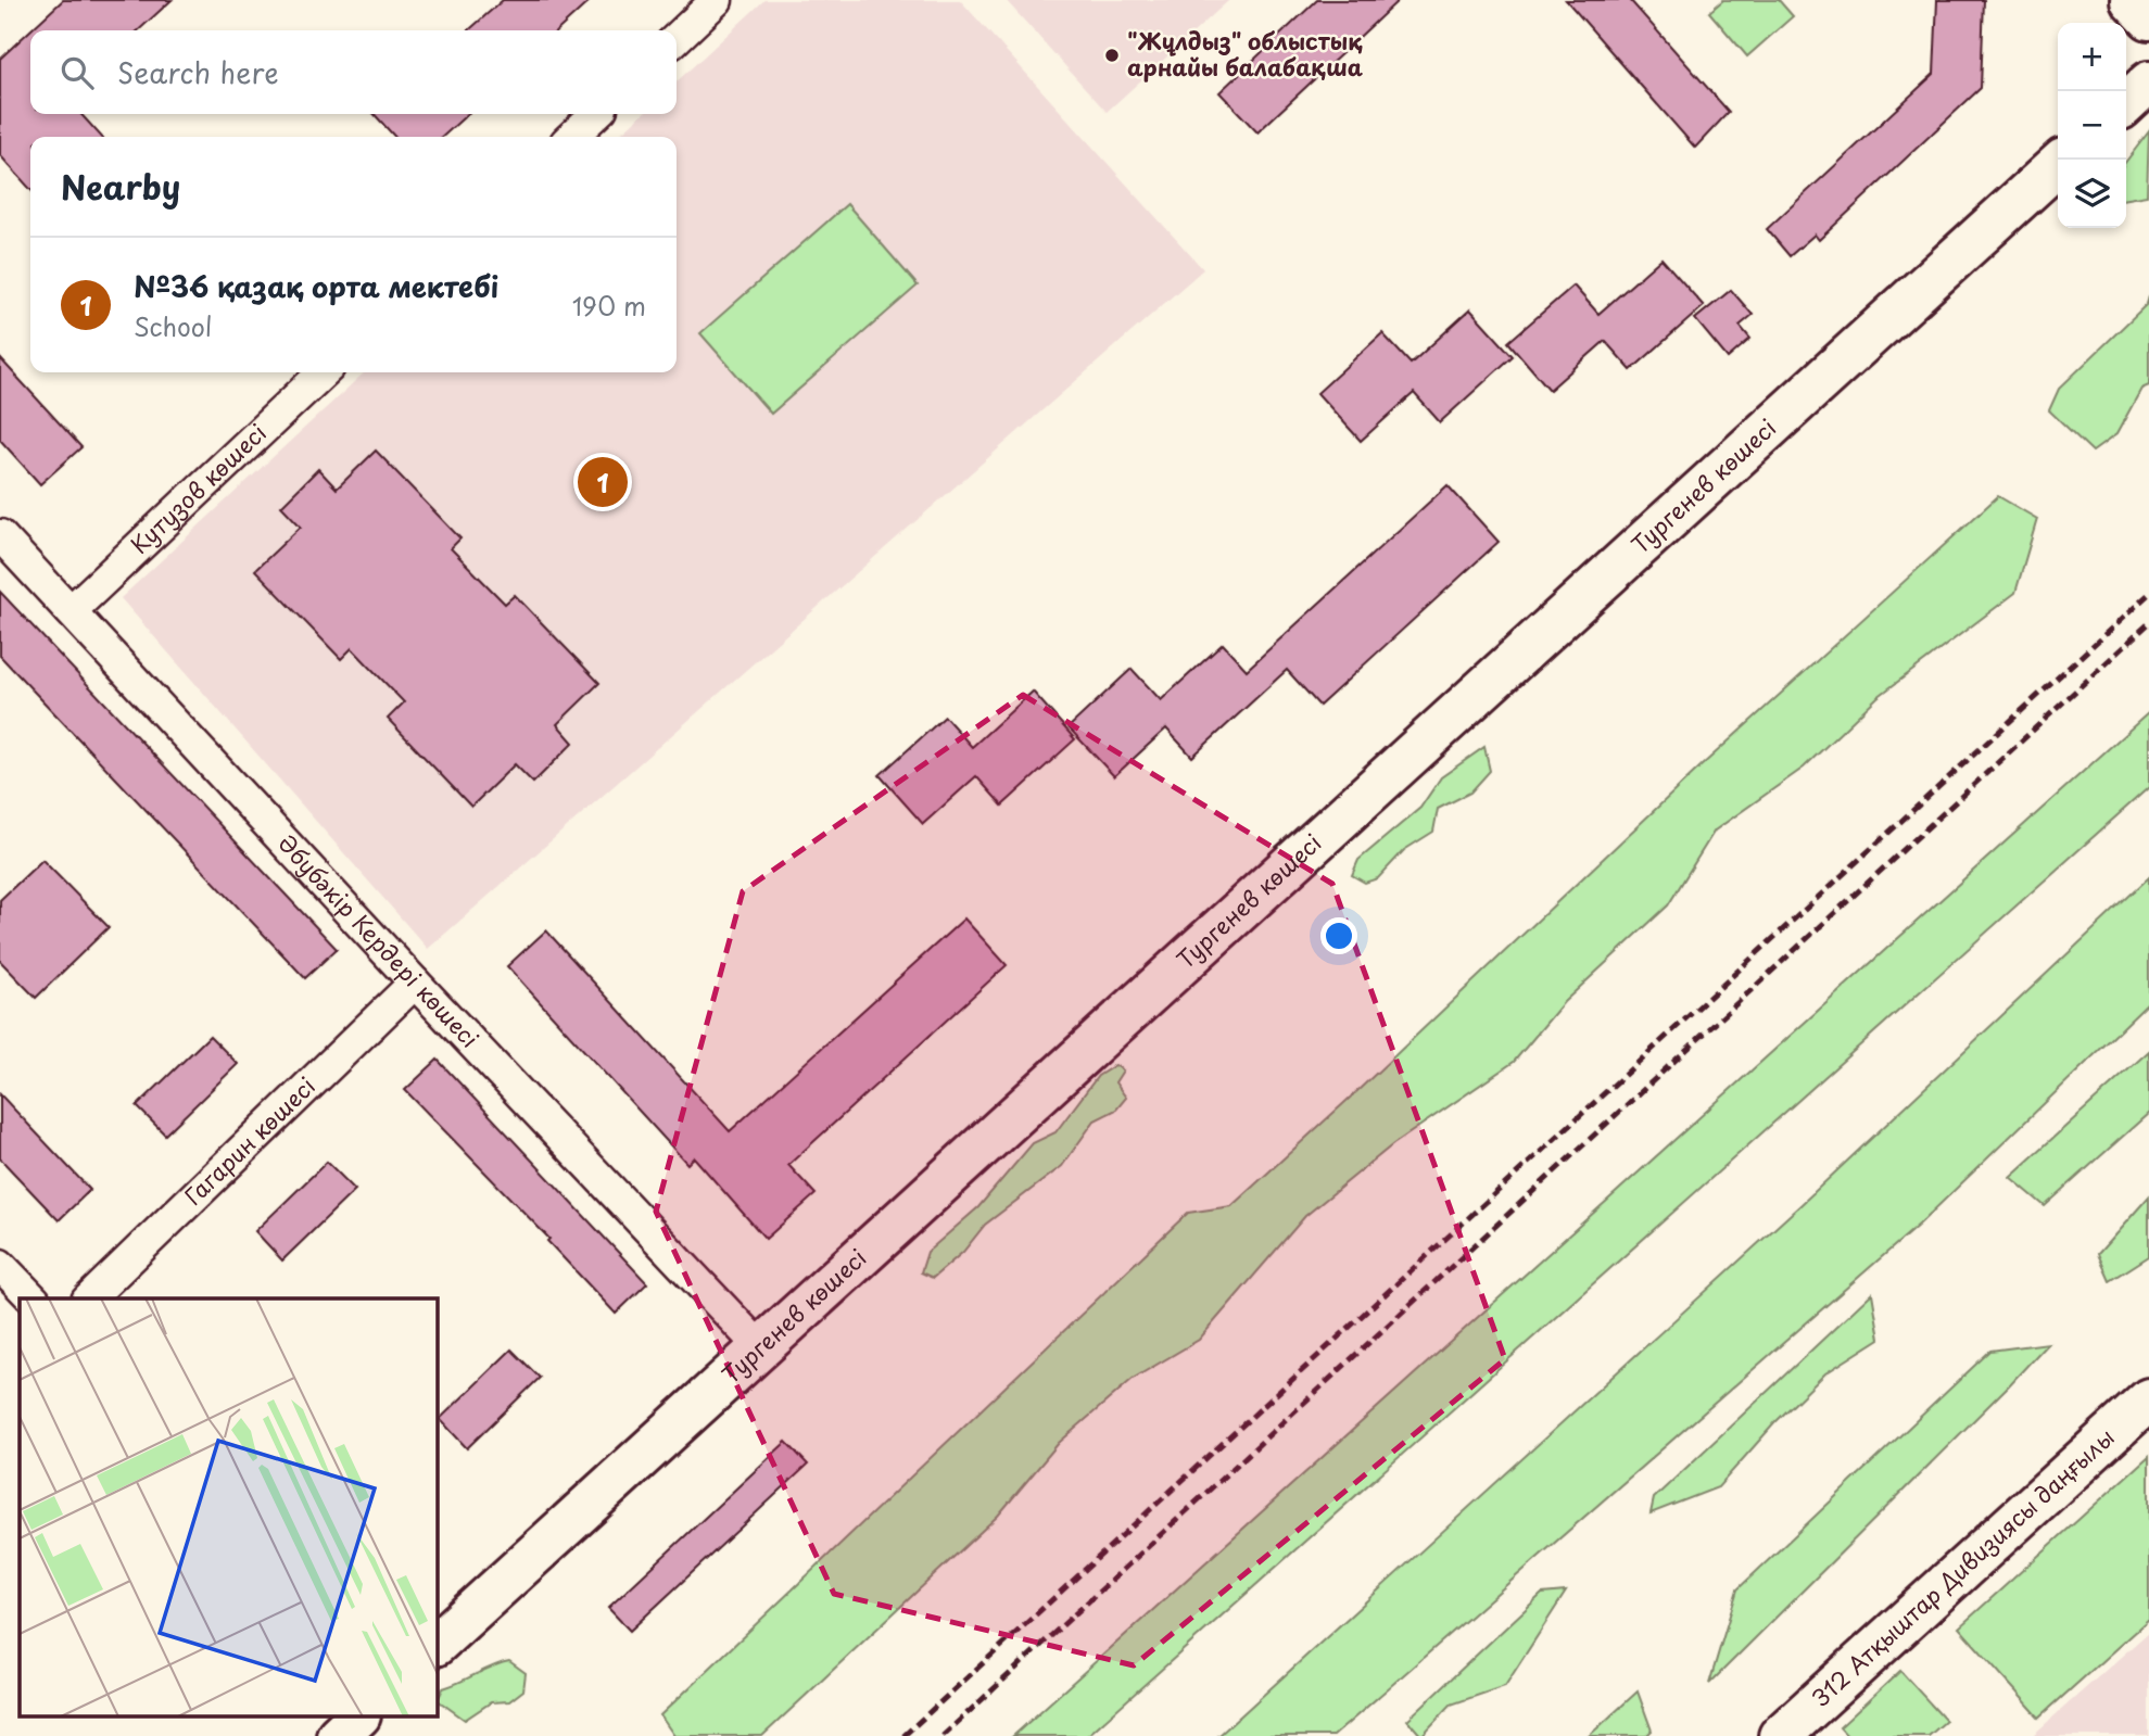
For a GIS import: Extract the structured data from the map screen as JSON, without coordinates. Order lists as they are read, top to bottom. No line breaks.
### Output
{"streets":{"main road":["Тургенев көшесі","312 Атқыштар Дивизиясы даңғылы"],"street":["Кутузов көшесі","Әбубәкір Кердері көшесі","Гагарин көшесі"]},"crossings":[["Тургенев көшесі","Әбубәкір Кердері көшесі"],["Кутузов көшесі","Әбубәкір Кердері көшесі"],["Әбубәкір Кердері көшесі","Гагарин көшесі"]],"places":["\"Жұлдыз\" облыстық арнайы балабақша"],"page":{"map_buttons":["+","−"],"search":"Search here","heading":"Nearby","list":[{"mark":"1","name":"№36 қазақ орта мектебі","note":"School","value":"190 m"}],"pins":"1"}}
